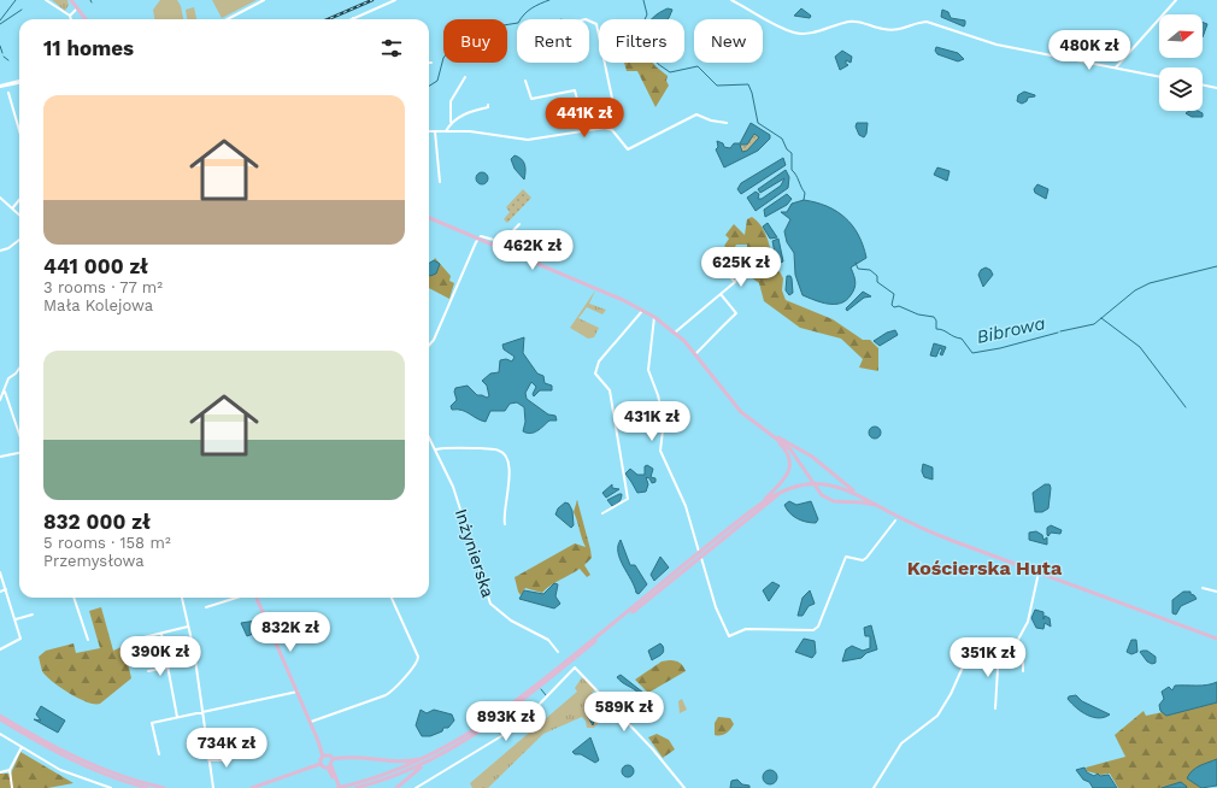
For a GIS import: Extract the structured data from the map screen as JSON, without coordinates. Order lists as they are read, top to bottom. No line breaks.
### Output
{"streets":{"street":["Inżynierska"]},"districts":["Kościerska Huta"],"water":["Bibrowa"],"north":"right","page":{"chip":["Buy","Rent","Filters","New"],"heading":"11 homes","price":["480K zł","441K zł","462K zł","625K zł","431K zł","832K zł","390K zł","351K zł","589K zł","893K zł","734K zł"],"list":[{"name":"441 000 zł","note":"3 rooms · 77 m² · Mała Kolejowa"},{"name":"832 000 zł","note":"5 rooms · 158 m² · Przemysłowa"}]}}
